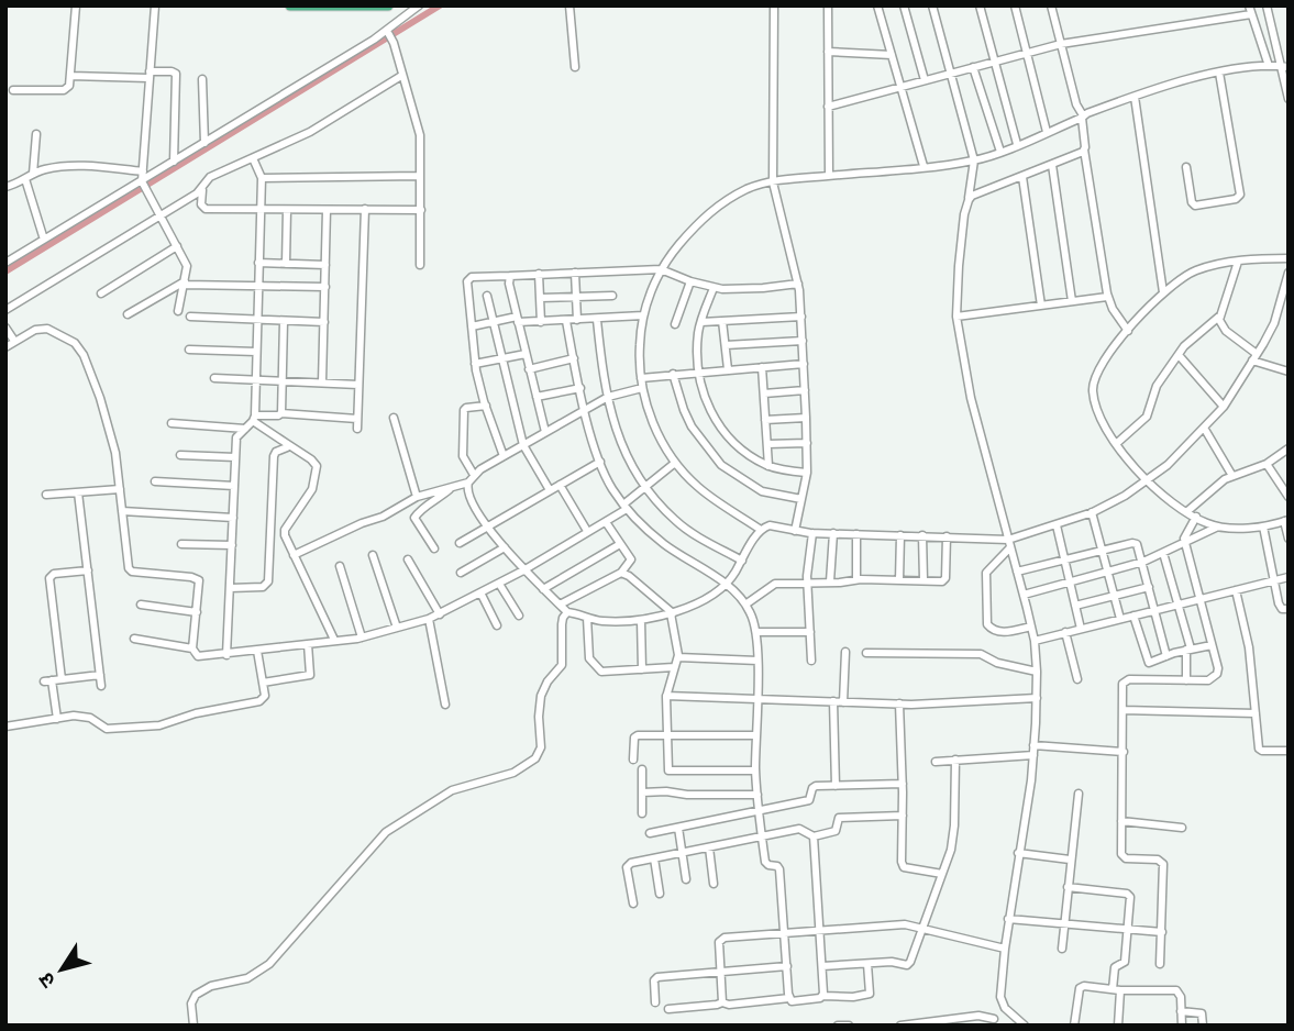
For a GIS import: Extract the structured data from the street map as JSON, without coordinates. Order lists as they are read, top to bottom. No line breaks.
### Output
{"north":"bottom left"}
